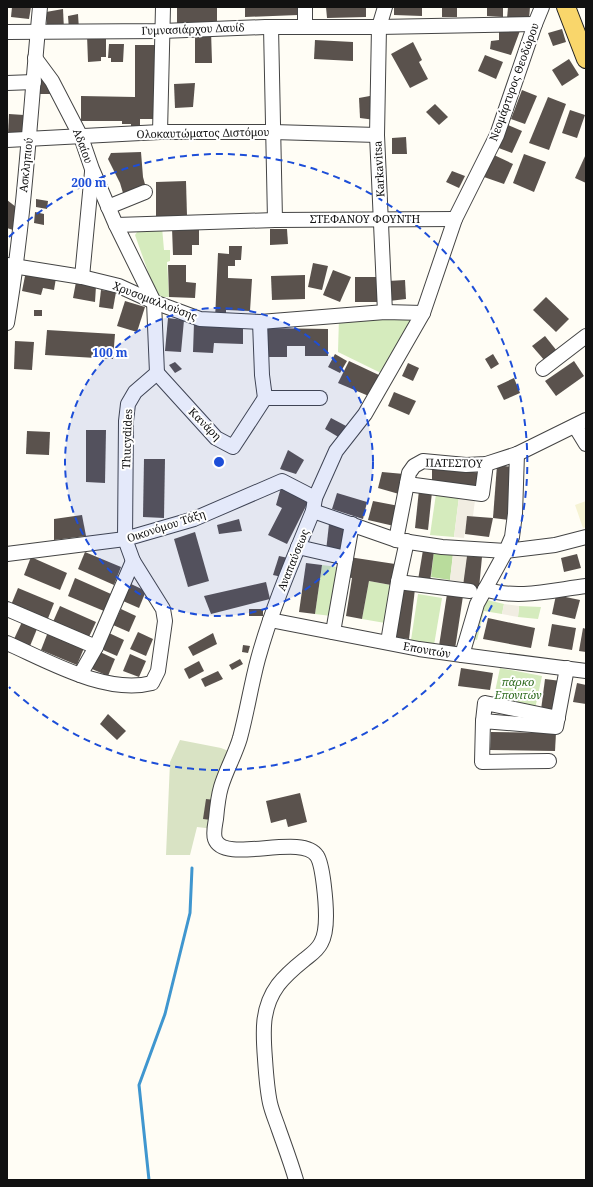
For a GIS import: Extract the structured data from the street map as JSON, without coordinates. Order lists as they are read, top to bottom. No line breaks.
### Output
{"streets":{"street":["Γυμνασιάρχου Δαυίδ","Νεομάρτυρος Θεοδώρου","Ολοκαυτώματος Διστόμου","Αδαίου","Ασκληπιού","Karkavitsa","ΣΤΕΦΑΝΟΥ ΦΟΥΝΤΗ","Χρυσομαλλούσης","Κανάρη","Thucydides","ΠΑΤΕΣΤΟΥ","Οικονόμου Τάξη","Αναπαύσεως","Επονιτών"]},"crossings":[["Γυμνασιάρχου Δαυίδ","Νεομάρτυρος Θεοδώρου"],["Γυμνασιάρχου Δαυίδ","Ασκληπιού"],["Γυμνασιάρχου Δαυίδ","Karkavitsa"],["Νεομάρτυρος Θεοδώρου","ΣΤΕΦΑΝΟΥ ΦΟΥΝΤΗ"],["Νεομάρτυρος Θεοδώρου","Χρυσομαλλούσης"],["Νεομάρτυρος Θεοδώρου","Αναπαύσεως"],["Ολοκαυτώματος Διστόμου","Αδαίου"],["Ολοκαυτώματος Διστόμου","Ασκληπιού"],["Ολοκαυτώματος Διστόμου","Karkavitsa"],["Αδαίου","Ασκληπιού"],["Αδαίου","ΣΤΕΦΑΝΟΥ ΦΟΥΝΤΗ"],["Αδαίου","Χρυσομαλλούσης"],["Ασκληπιού","Χρυσομαλλούσης"],["Karkavitsa","ΣΤΕΦΑΝΟΥ ΦΟΥΝΤΗ"],["Karkavitsa","Χρυσομαλλούσης"],["Χρυσομαλλούσης","Αναπαύσεως"],["Κανάρη","Thucydides"],["Thucydides","Οικονόμου Τάξη"],["ΠΑΤΕΣΤΟΥ","Επονιτών"],["Οικονόμου Τάξη","Αναπαύσεως"],["Αναπαύσεως","Επονιτών"]],"parks":["πάρκο Επονιτών"],"rings":["200 m","100 m"]}
